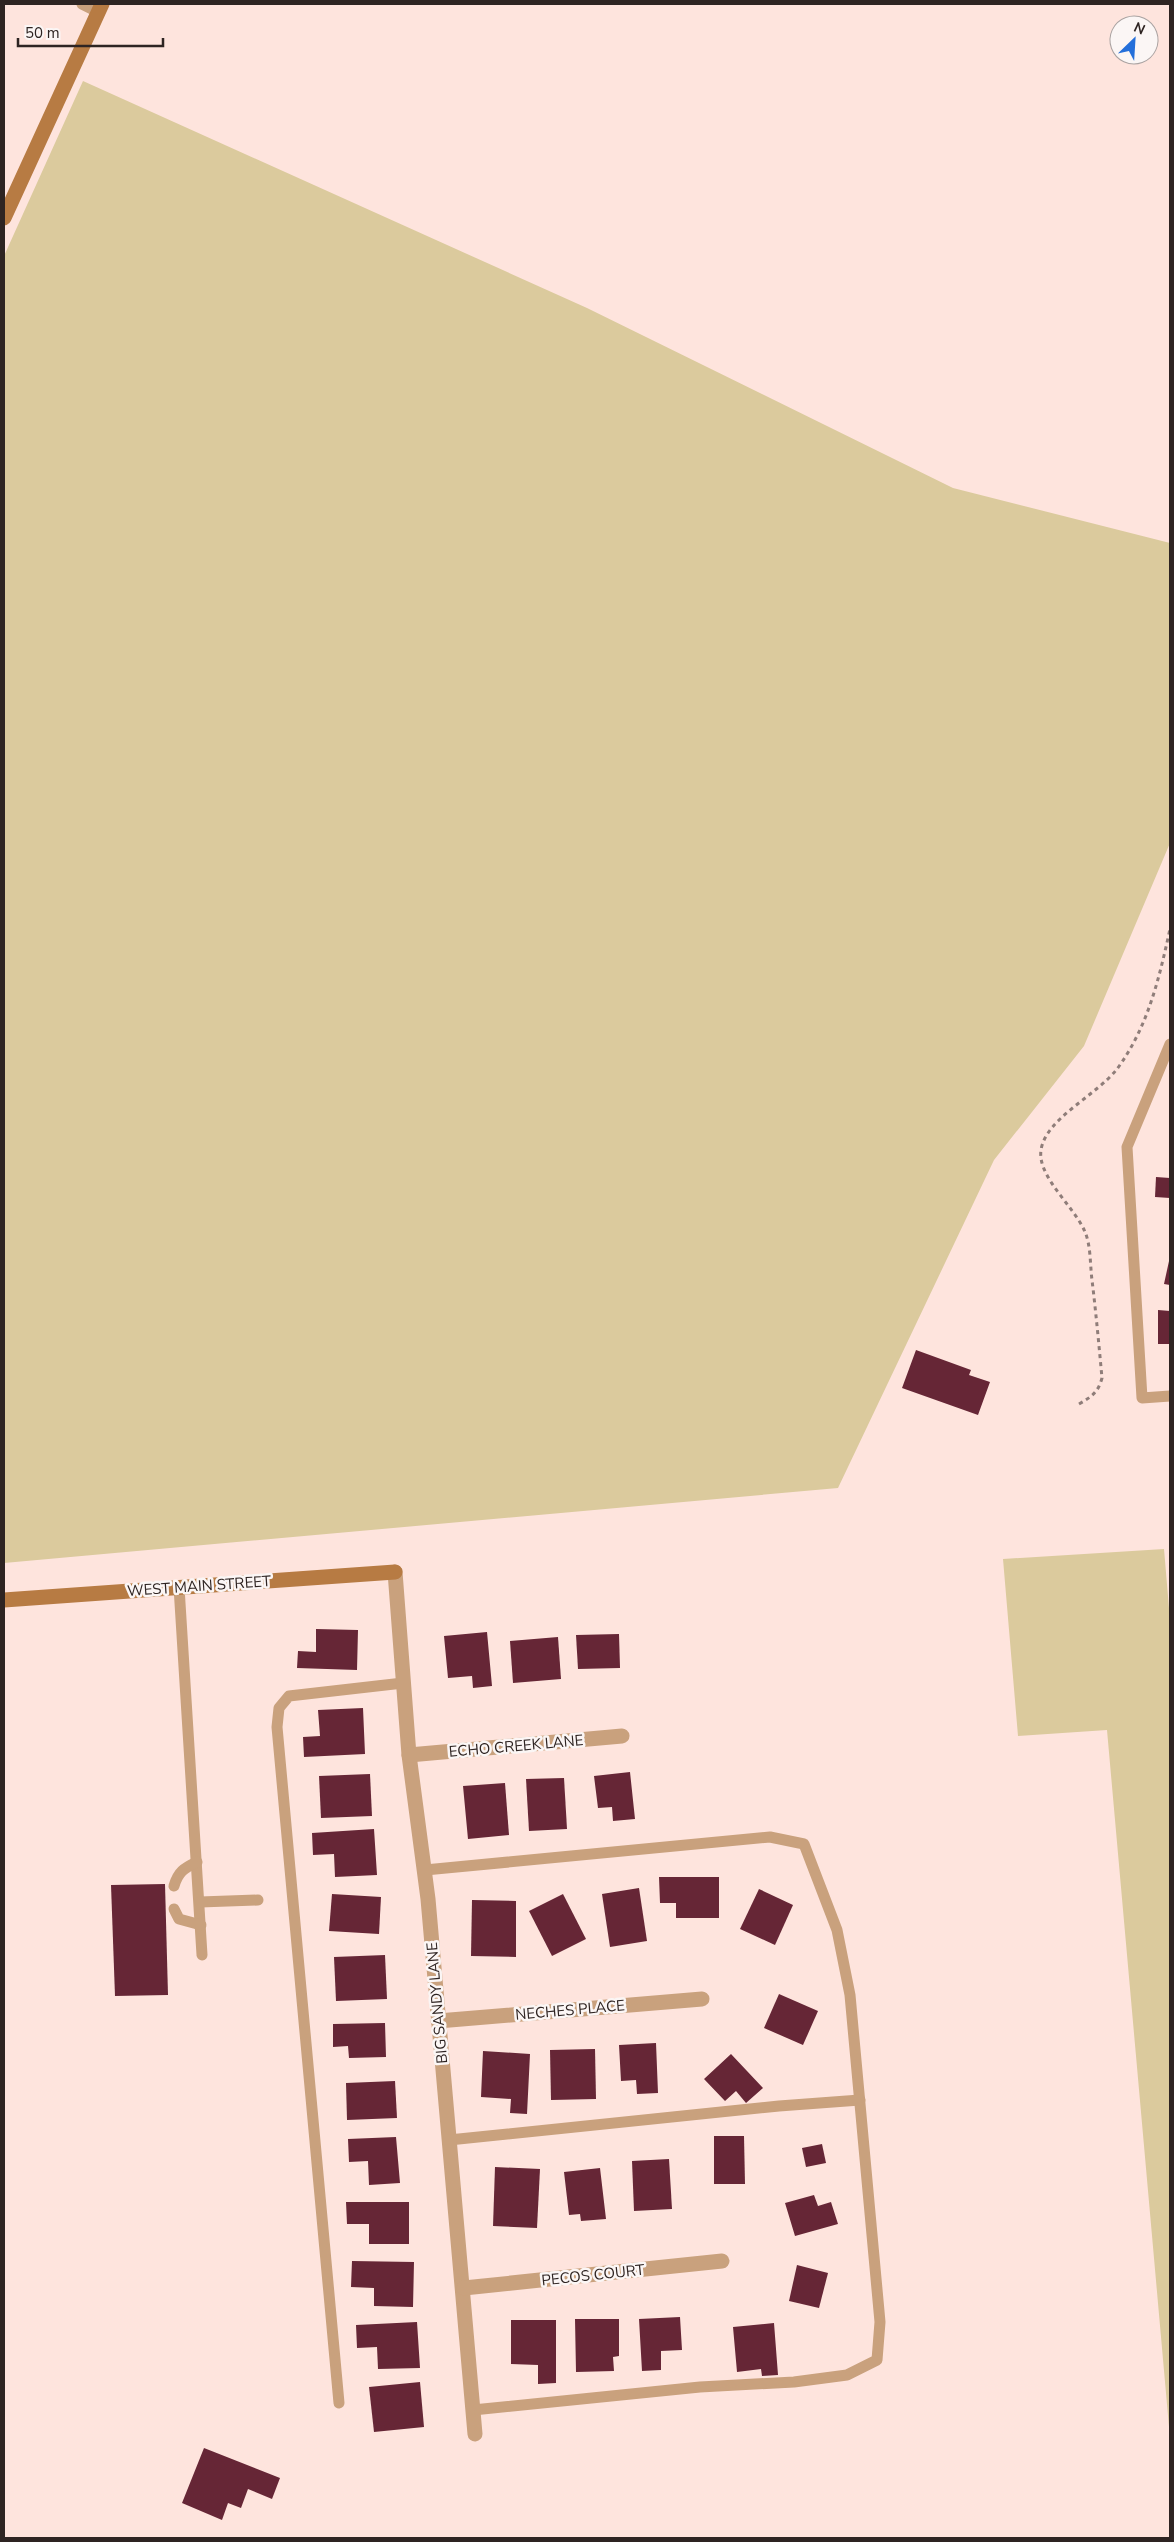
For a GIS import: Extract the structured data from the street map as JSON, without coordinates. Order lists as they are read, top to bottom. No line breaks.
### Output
{"streets":{"street":["WEST MAIN STREET","ECHO CREEK LANE","BIG SANDY LANE","NECHES PLACE","PECOS COURT"]},"crossings":[["WEST MAIN STREET","BIG SANDY LANE"],["ECHO CREEK LANE","BIG SANDY LANE"],["BIG SANDY LANE","NECHES PLACE"],["BIG SANDY LANE","PECOS COURT"]],"scale_bar":"50 m","north":"top right"}
